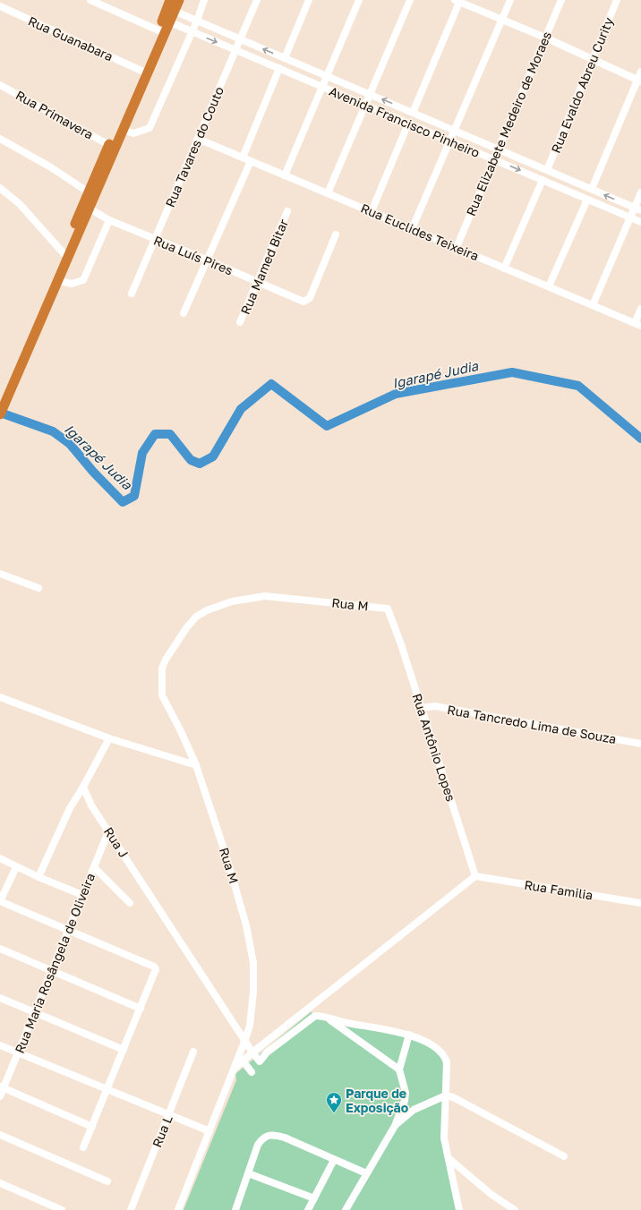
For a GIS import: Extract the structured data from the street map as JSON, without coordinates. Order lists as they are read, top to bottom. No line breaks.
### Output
{"streets":{"street":["Rua Guanabara","Rua Evaldo Abreu Curity","Rua Primavera","Avenida Francisco Pinheiro","Rua Elizabete Medeiro de Moraes","Rua Tavares do Couto","Rua Euclides Teixeira","Rua Luís Pires","Rua Mamed Bitar","Rua M","Rua Tancredo Lima de Souza","Rua Antônio Lopes","Rua J","Rua Familia","Rua Maria Rosângela de Oliveira","Rua L"]},"crossings":[["Rua Evaldo Abreu Curity","Avenida Francisco Pinheiro"],["Avenida Francisco Pinheiro","Rua Elizabete Medeiro de Moraes"],["Avenida Francisco Pinheiro","Rua Tavares do Couto"],["Rua Elizabete Medeiro de Moraes","Rua Euclides Teixeira"],["Rua Tavares do Couto","Rua Euclides Teixeira"],["Rua Tavares do Couto","Rua Luís Pires"],["Rua Luís Pires","Rua Mamed Bitar"],["Rua M","Rua Antônio Lopes"],["Rua M","Rua J"],["Rua Tancredo Lima de Souza","Rua Antônio Lopes"],["Rua Antônio Lopes","Rua Familia"],["Rua J","Rua Maria Rosângela de Oliveira"]],"water":["Igarapé Judia"],"places":{"place":["Parque de Exposição"]}}
